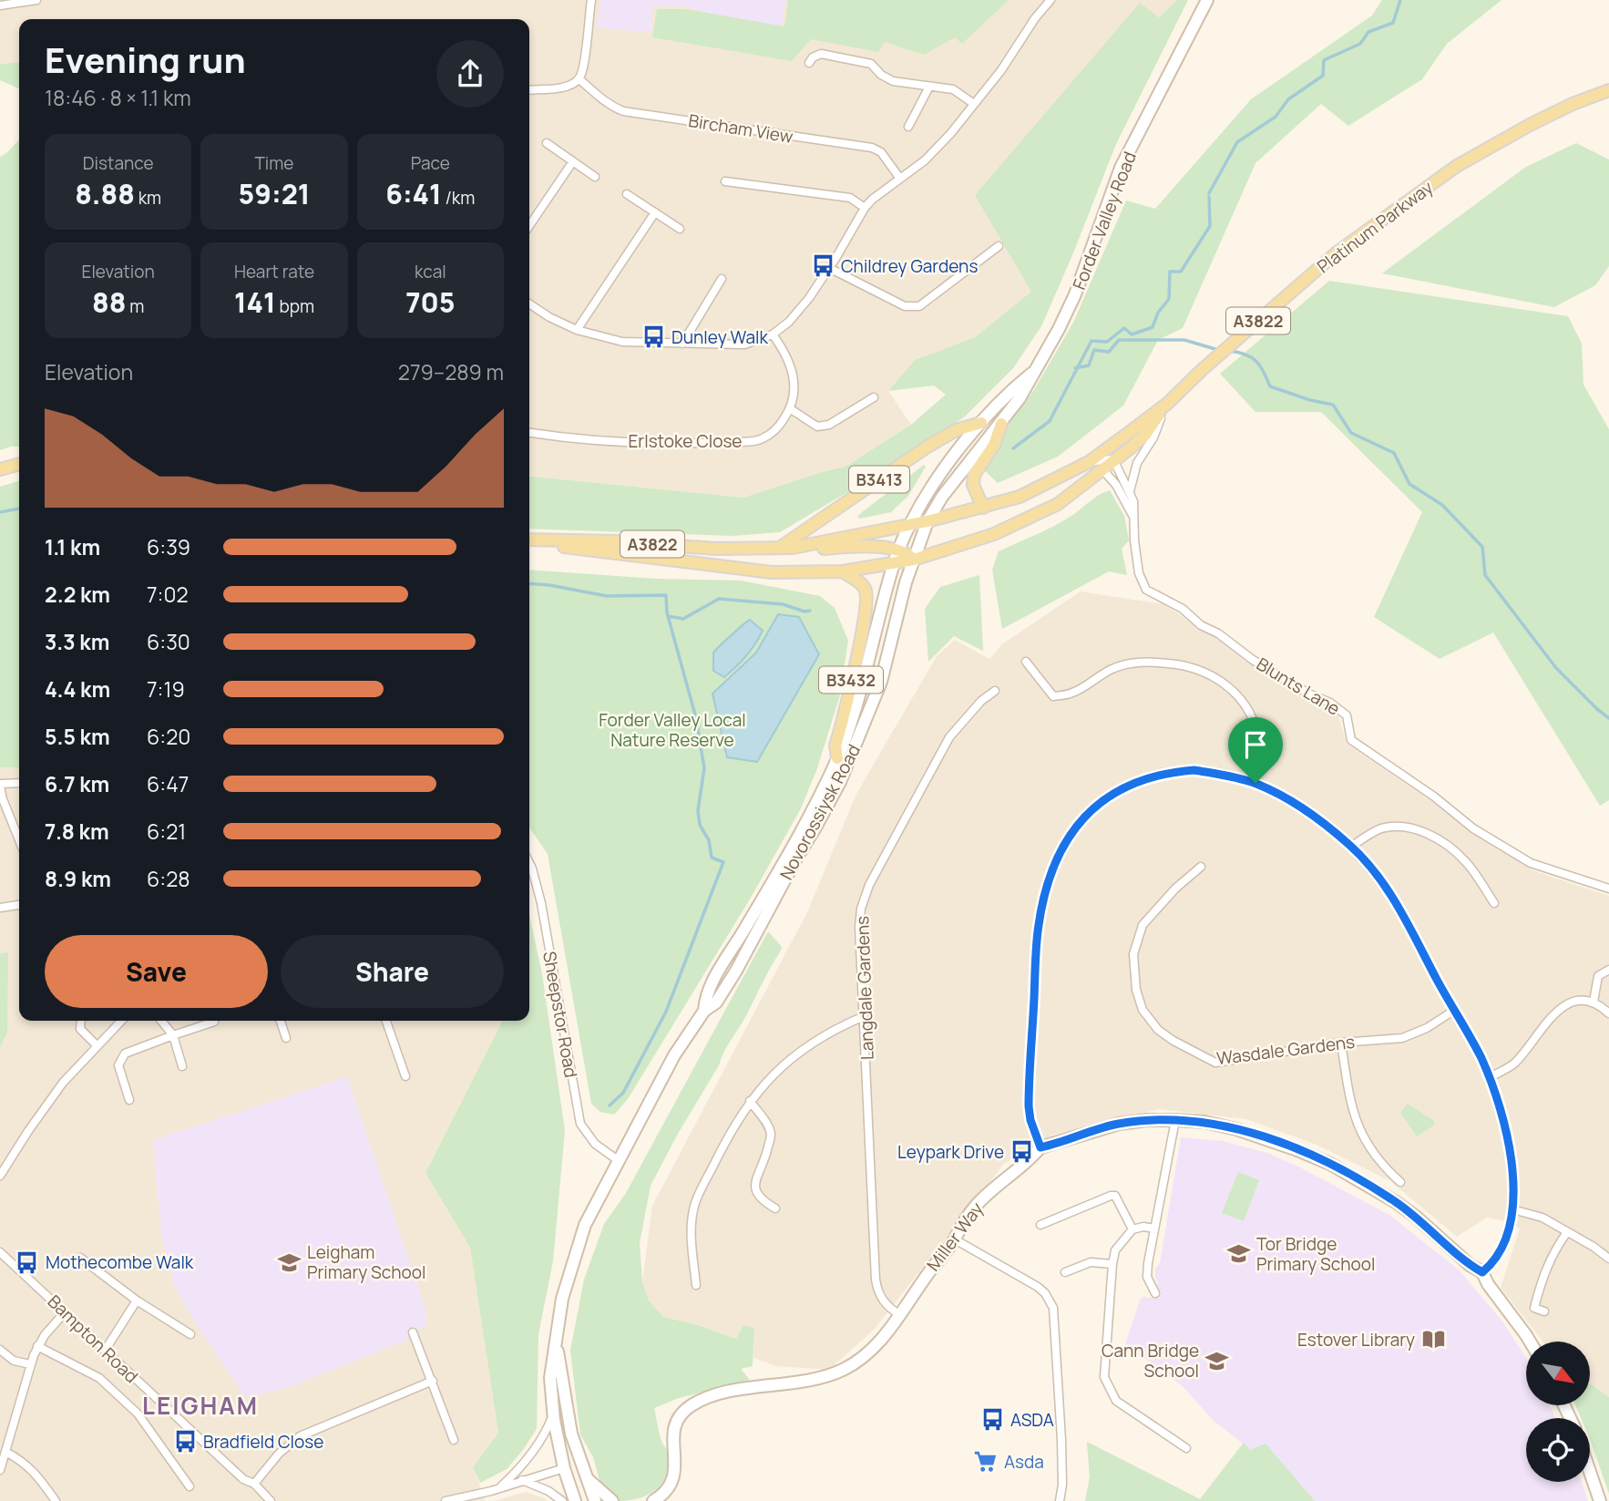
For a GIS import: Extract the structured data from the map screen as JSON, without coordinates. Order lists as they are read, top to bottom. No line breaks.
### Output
{"streets":{"main road":["Forder Valley Road","Platinum Parkway","A3822","B3413","B3432","Novorossiysk Road","Miller Way"],"street":["Bircham View","Erlstoke Close","Blunts Lane","Langdale Gardens","Sheepstor Road","Wasdale Gardens","Bampton Road"]},"crossings":[["Forder Valley Road","Platinum Parkway"],["Forder Valley Road","A3822"],["Forder Valley Road","B3413"],["Forder Valley Road","Novorossiysk Road"],["Platinum Parkway","A3822"],["Platinum Parkway","Blunts Lane"],["Platinum Parkway","Novorossiysk Road"],["A3822","B3413"],["A3822","B3432"],["A3822","Novorossiysk Road"],["B3413","Novorossiysk Road"],["B3432","Novorossiysk Road"],["Novorossiysk Road","Sheepstor Road"],["Langdale Gardens","Miller Way"]],"districts":["LEIGHAM"],"parks":["Forder Valley Local Nature Reserve"],"places":{"bus stop":["Childrey Gardens","Dunley Walk","Leypark Drive","Mothecombe Walk","ASDA","Bradfield Close"],"school or university":["Tor Bridge Primary School","Leigham Primary School","Cann Bridge School"],"library":["Estover Library"],"supermarket":["Asda"]},"north":"bottom right","page":{"heading":["Evening run","18:46 · 8 × 1.1 km"],"stats":[["Distance","8.88 km"],["Time","59:21"],["Pace","6:41 /km"],["Elevation","88 m"],["Heart rate","141 bpm"],["kcal","705"]],"chart":["Elevation","279–289 m"],"list":[{"name":"1.1 km","note":"6:39"},{"name":"2.2 km","note":"7:02"},{"name":"3.3 km","note":"6:30"},{"name":"4.4 km","note":"7:19"},{"name":"5.5 km","note":"6:20"},{"name":"6.7 km","note":"6:47"},{"name":"7.8 km","note":"6:21"},{"name":"8.9 km","note":"6:28"}],"buttons":["Save","Share"]}}
